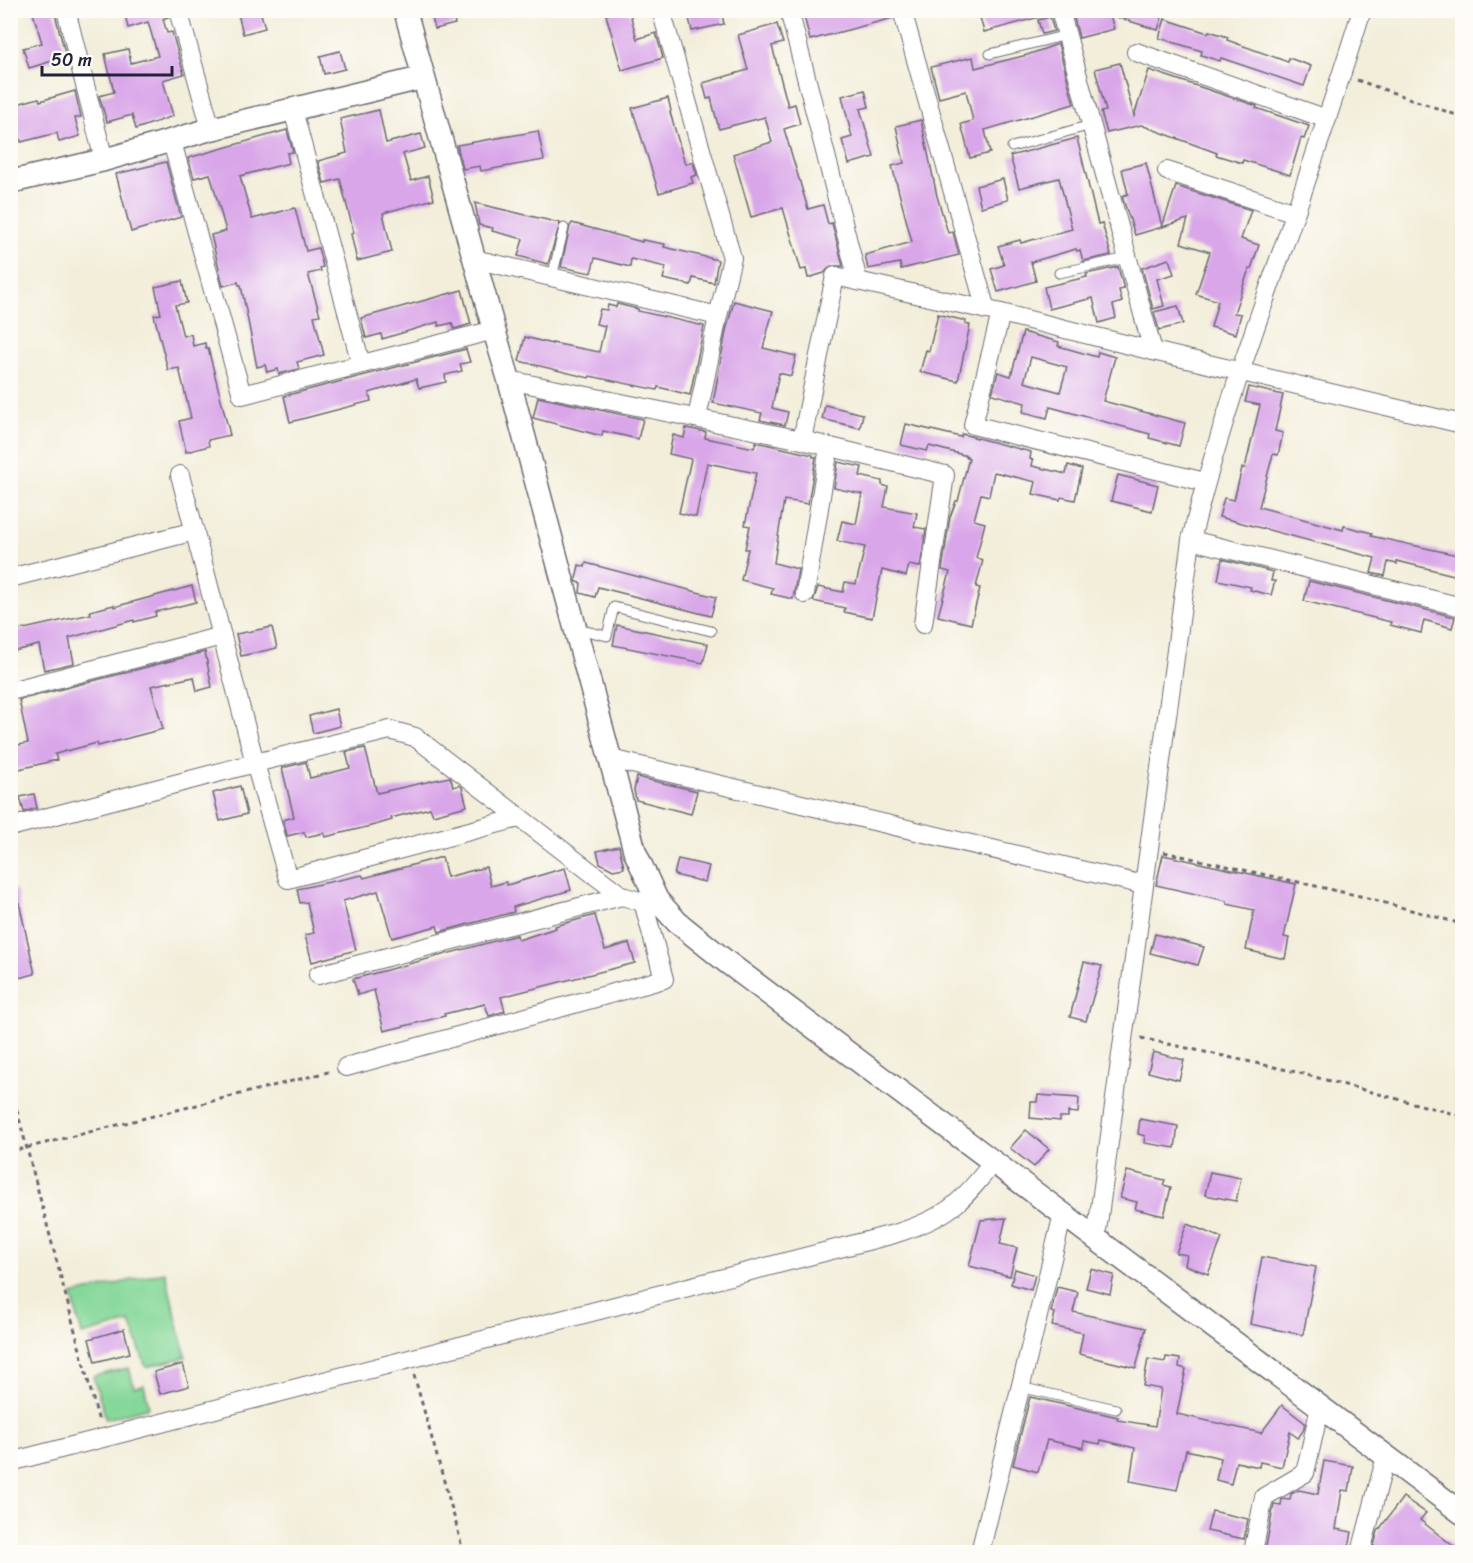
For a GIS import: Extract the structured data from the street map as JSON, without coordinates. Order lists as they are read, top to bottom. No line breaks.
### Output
{"scale_bar":"50 m"}
